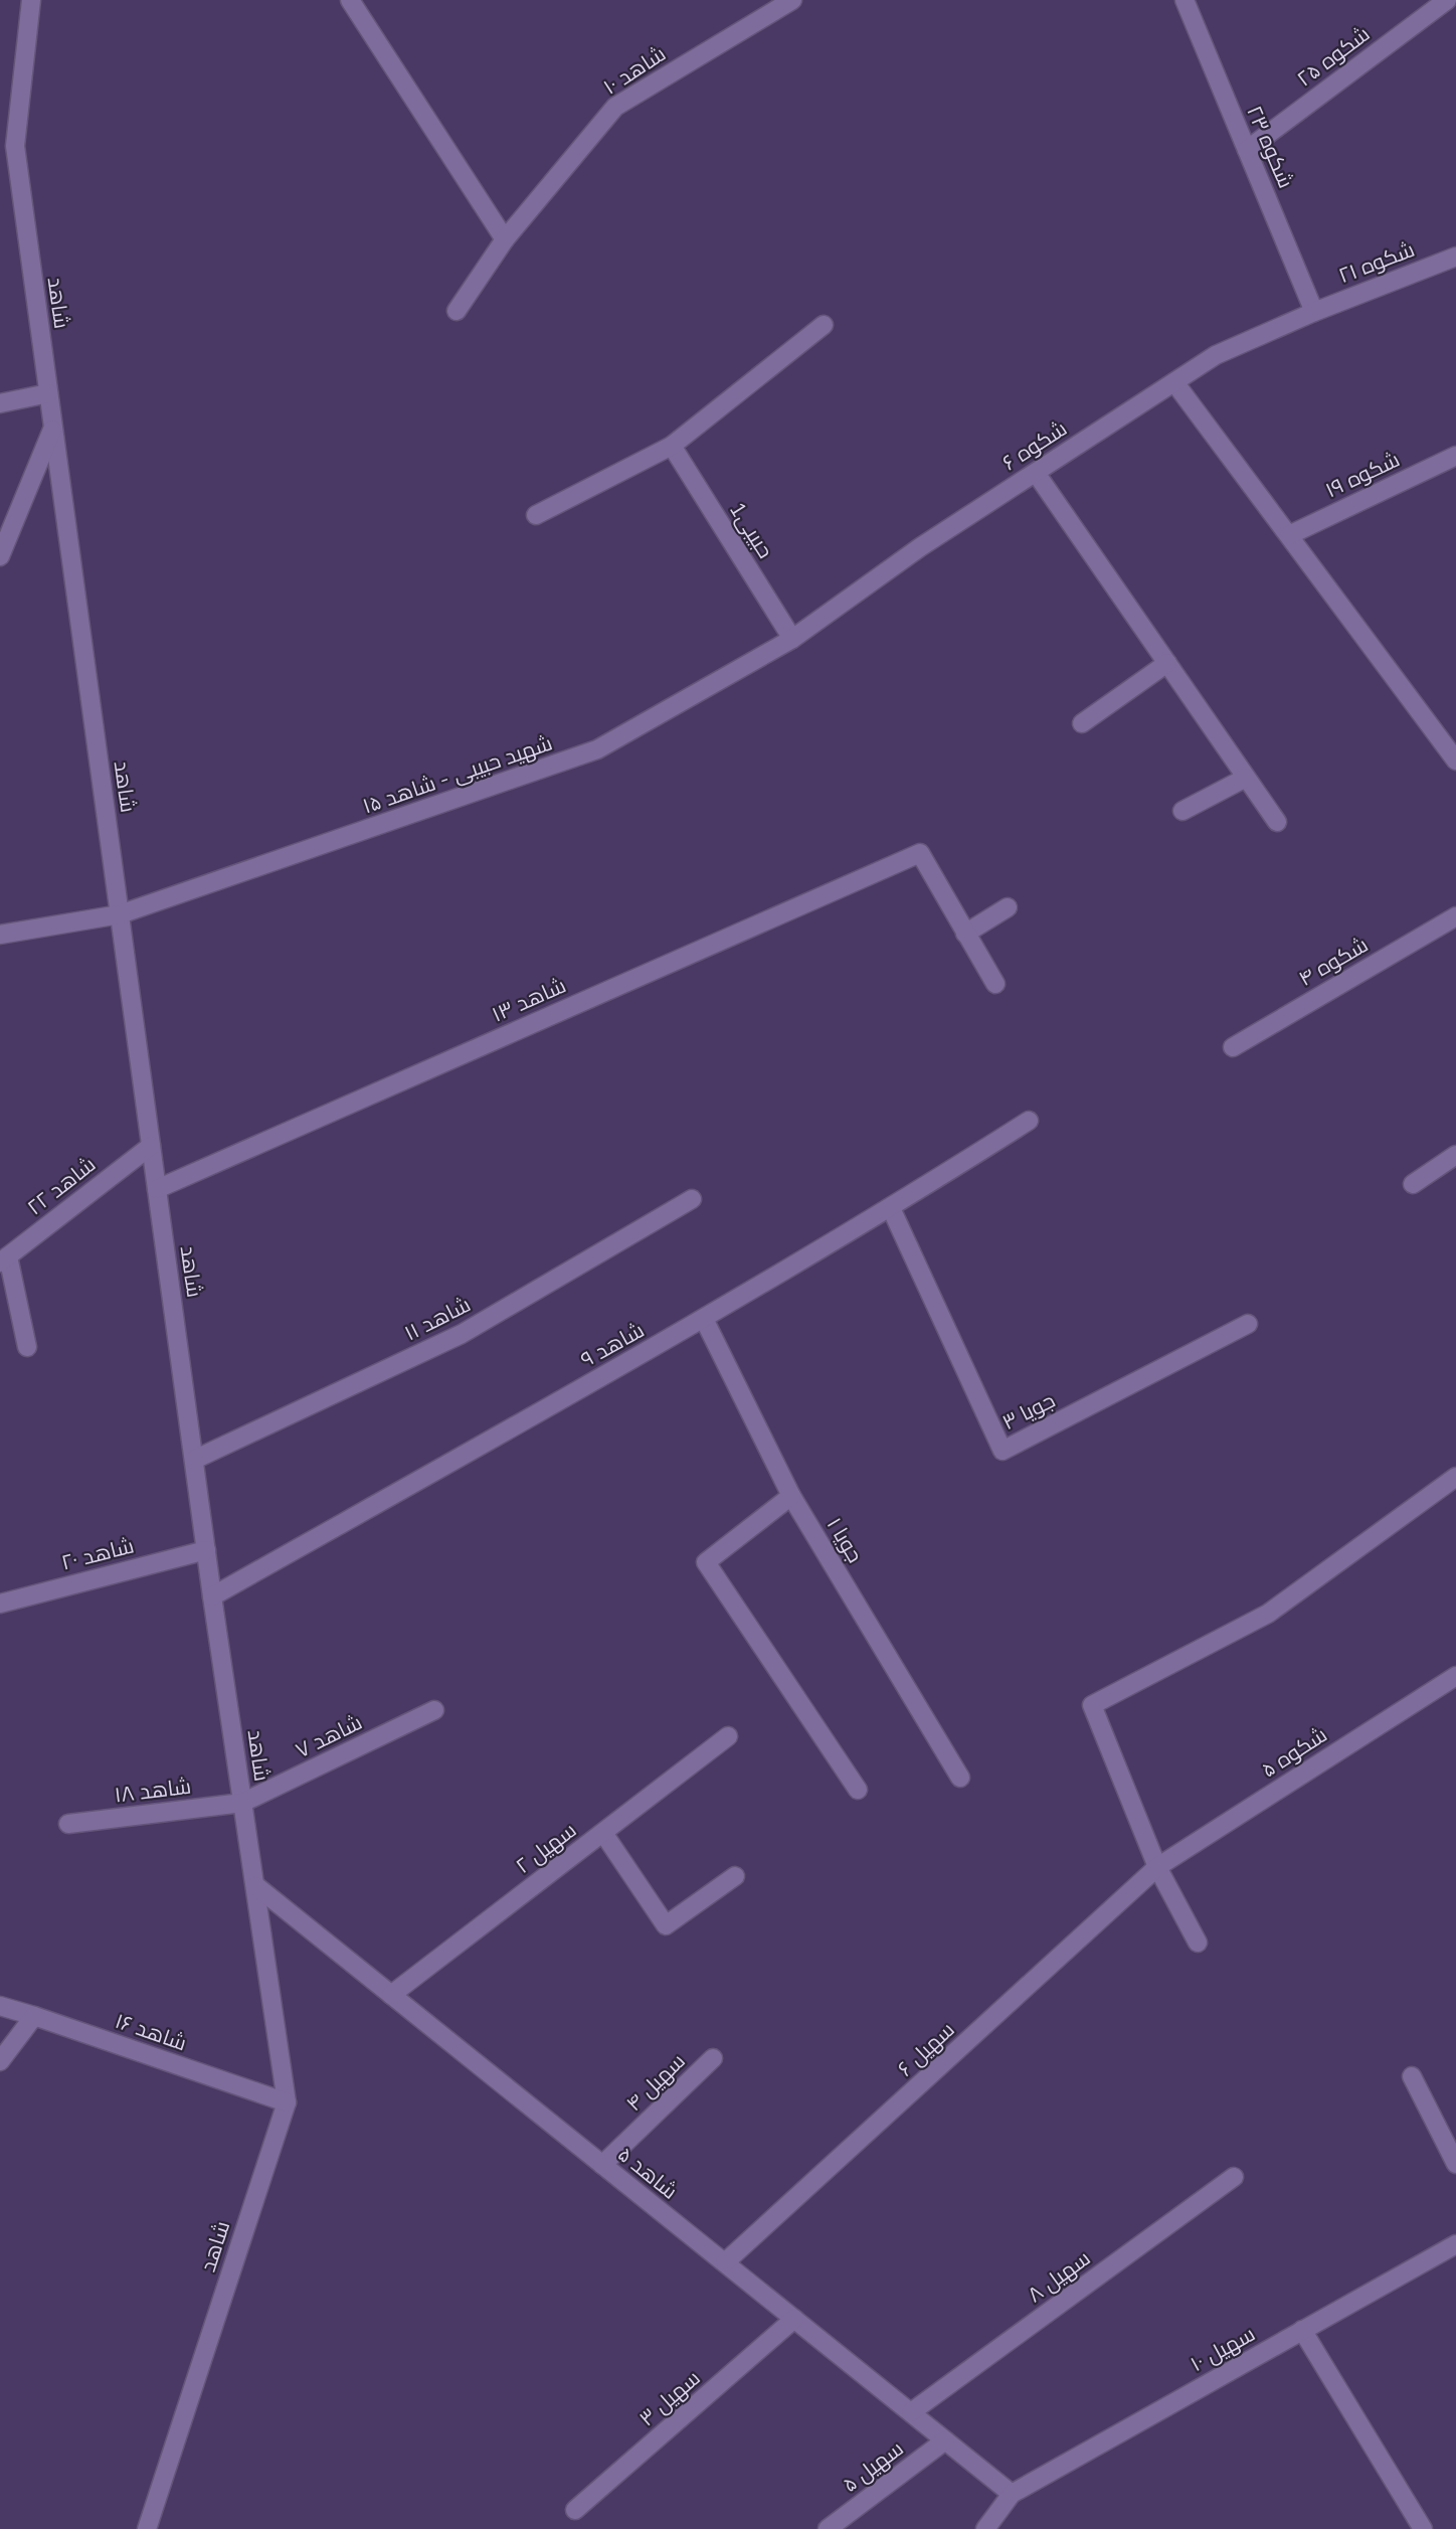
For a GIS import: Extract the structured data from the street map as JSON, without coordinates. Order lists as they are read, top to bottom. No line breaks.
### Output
{"streets":{"street":["شکوه ۲۵","شاهد ۱۰","شکوه ۲۳","شکوه ۲۱","شاهد","شکوه ۶","شکوه ۱۹","حبیبی1","شهید حبیبی - شاهد ۱۵","شکوه ۴","شاهد ۱۳","شاهد ۲۲","شاهد ۱۱","شاهد ۹","جویا ۳","جویا ۱","شاهد ۲۰","شاهد ۷","شکوه ۵","شاهد ۱۸","سهیل ۲","شاهد ۱۶","سهیل ۶","سهیل ۴","شاهد ۵","سهیل ۸","سهیل ۱۰","سهیل ۳","سهیل ۵"]},"crossings":[["شکوه ۲۵","شکوه ۲۳"],["شکوه ۲۳","شکوه ۲۱"],["شکوه ۲۳","شکوه ۶"],["شکوه ۲۱","شکوه ۶"],["شاهد","شهید حبیبی - شاهد ۱۵"],["شاهد","شاهد ۱۳"],["شاهد","شاهد ۲۲"],["شاهد","شاهد ۱۱"],["شاهد","شاهد ۹"],["شاهد","شاهد ۲۰"],["شاهد","شاهد ۷"],["شاهد","شاهد ۱۸"],["شاهد","شاهد ۱۶"],["شاهد","شاهد ۵"],["شکوه ۶","حبیبی1"],["شکوه ۶","شهید حبیبی - شاهد ۱۵"],["حبیبی1","شهید حبیبی - شاهد ۱۵"],["شاهد ۹","جویا ۳"],["شاهد ۹","جویا ۱"],["شاهد ۷","شاهد ۱۸"],["شکوه ۵","سهیل ۶"],["سهیل ۲","شاهد ۵"],["سهیل ۶","شاهد ۵"],["سهیل ۴","شاهد ۵"],["شاهد ۵","سهیل ۸"],["شاهد ۵","سهیل ۱۰"],["شاهد ۵","سهیل ۳"],["شاهد ۵","سهیل ۵"]]}
